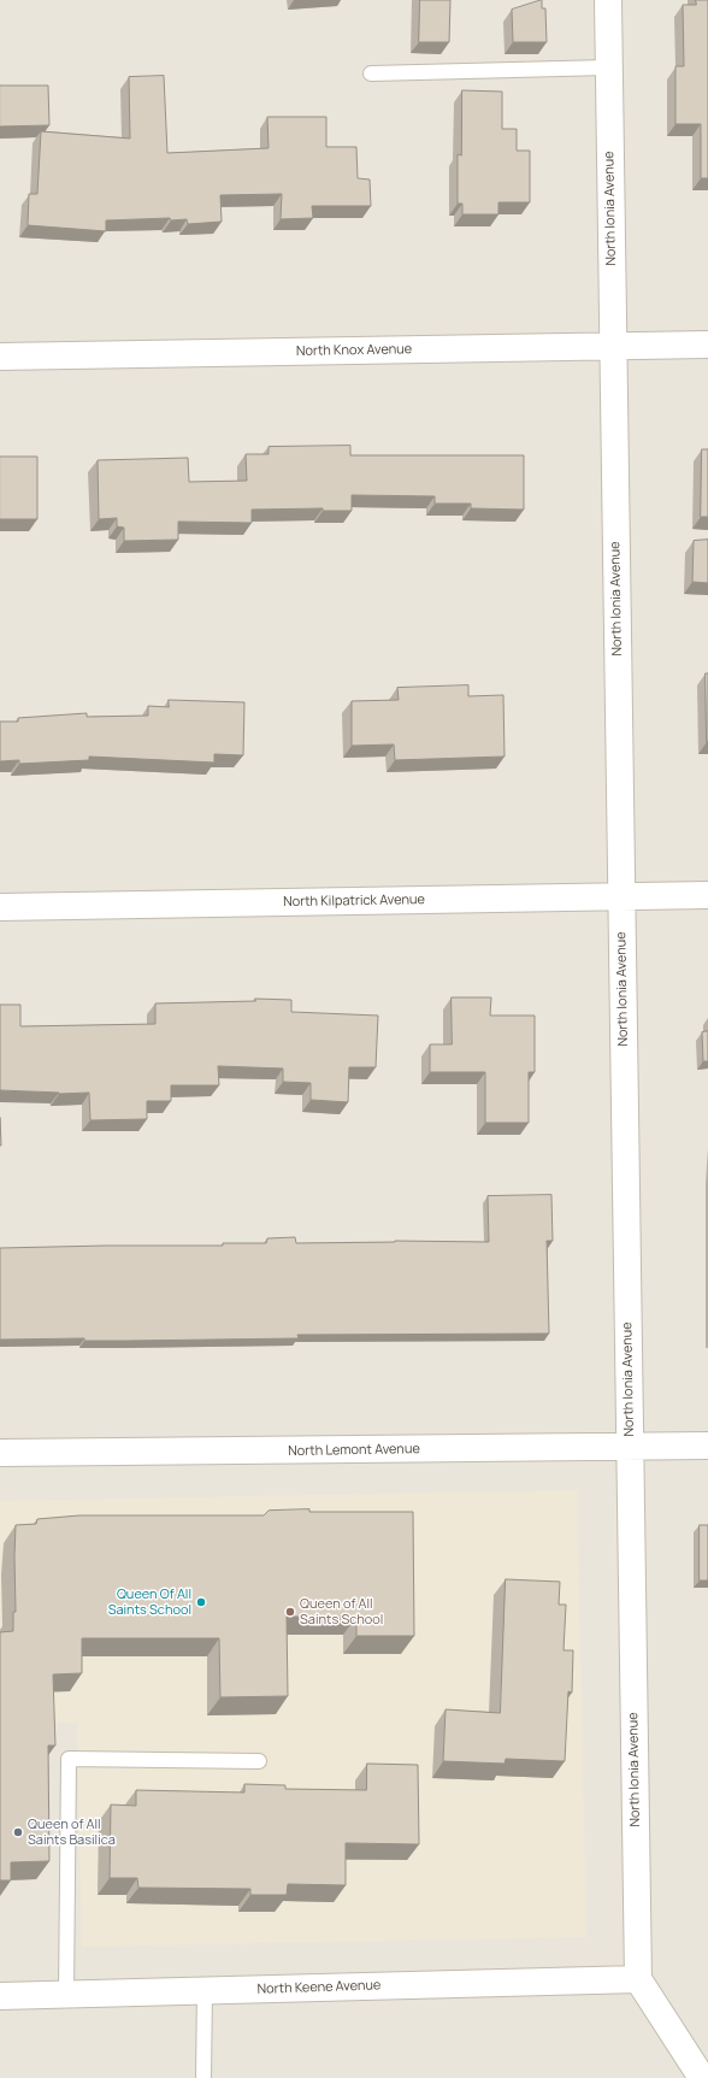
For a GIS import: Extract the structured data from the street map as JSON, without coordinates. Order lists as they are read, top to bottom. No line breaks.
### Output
{"streets":{"street":["North Ionia Avenue","North Knox Avenue","North Kilpatrick Avenue","North Lemont Avenue","North Keene Avenue"]},"crossings":[["North Ionia Avenue","North Knox Avenue"],["North Ionia Avenue","North Kilpatrick Avenue"],["North Ionia Avenue","North Lemont Avenue"],["North Ionia Avenue","North Keene Avenue"]],"places":["Queen Of All Saints School","Queen of All Saints School","Queen of All Saints Basilica"]}
